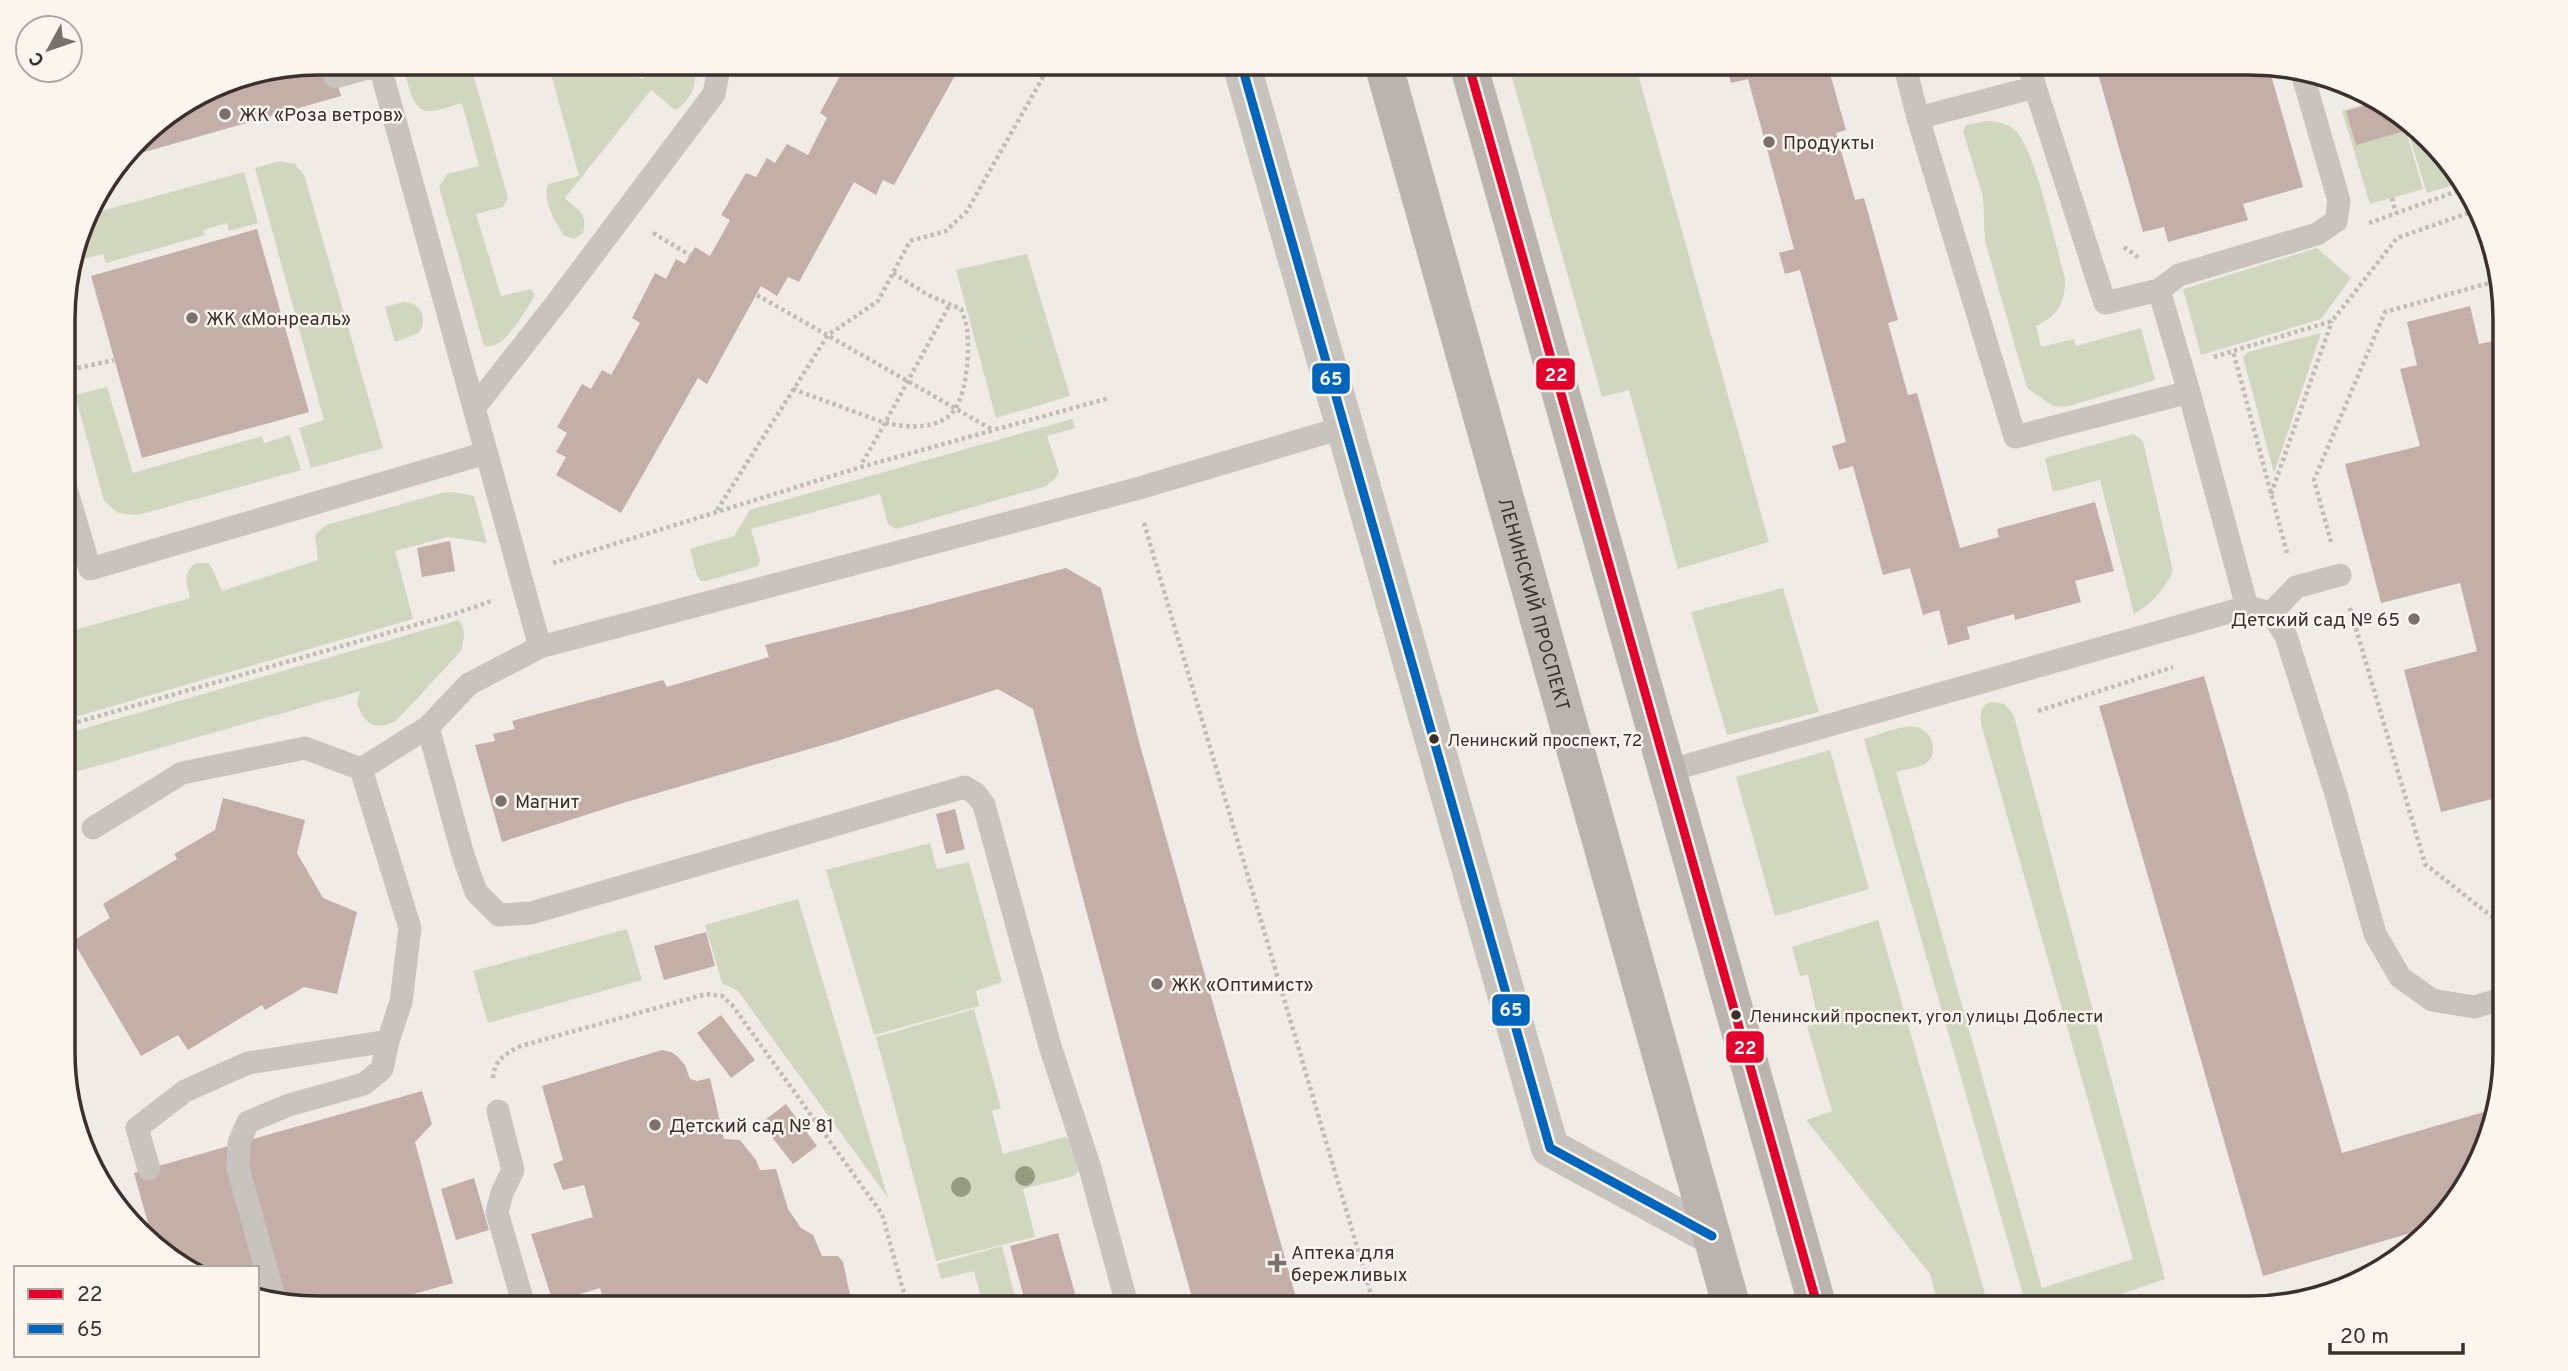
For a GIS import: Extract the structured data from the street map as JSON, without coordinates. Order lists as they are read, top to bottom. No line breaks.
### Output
{"streets":{"main road":["ЛЕНИНСКИЙ ПРОСПЕКТ"]},"places":{"other":["ЖК «Роза ветров»","Продукты","ЖК «Монреаль»","Детский сад № 65","Ленинский проспект, 72","Магнит","ЖК «Оптимист»","Ленинский проспект, угол улицы Доблести","Детский сад № 81"],"health":["Аптека для бережливых"]},"lines":["transit line 22","transit line 65"],"legend":["22","65"],"scale_bar":"20 m","north":"bottom left"}
